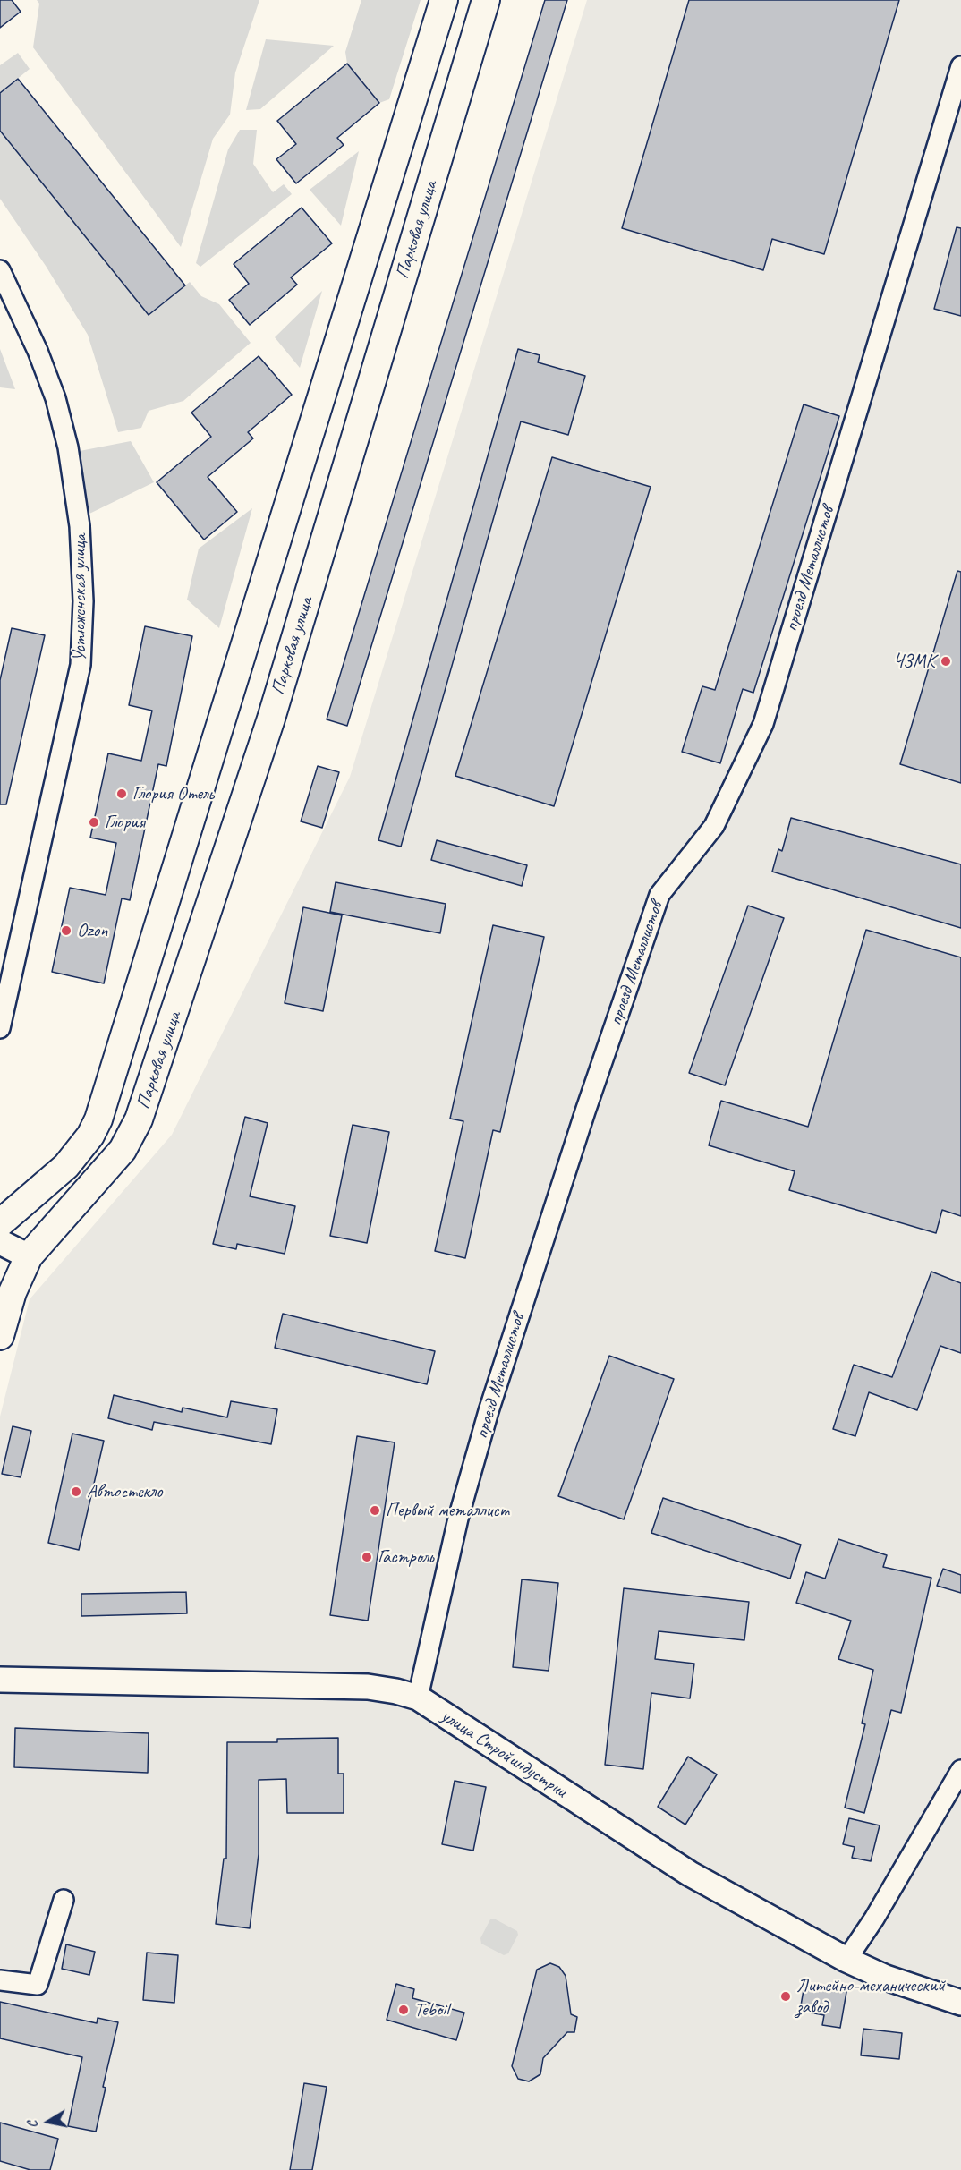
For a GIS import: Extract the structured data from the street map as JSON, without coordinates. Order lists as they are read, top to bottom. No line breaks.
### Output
{"streets":{"main road":["Парковая улица"],"street":["проезд Металлистов","Устюженская улица","улица Стройиндустрии"]},"crossings":[["проезд Металлистов","улица Стройиндустрии"]],"places":["ЧЗМК","Глория Отель","Глория","Ozon","Автостекло","Первый металлист","Гастроль","Литейно-механический завод","Teboil"],"north":"left"}
